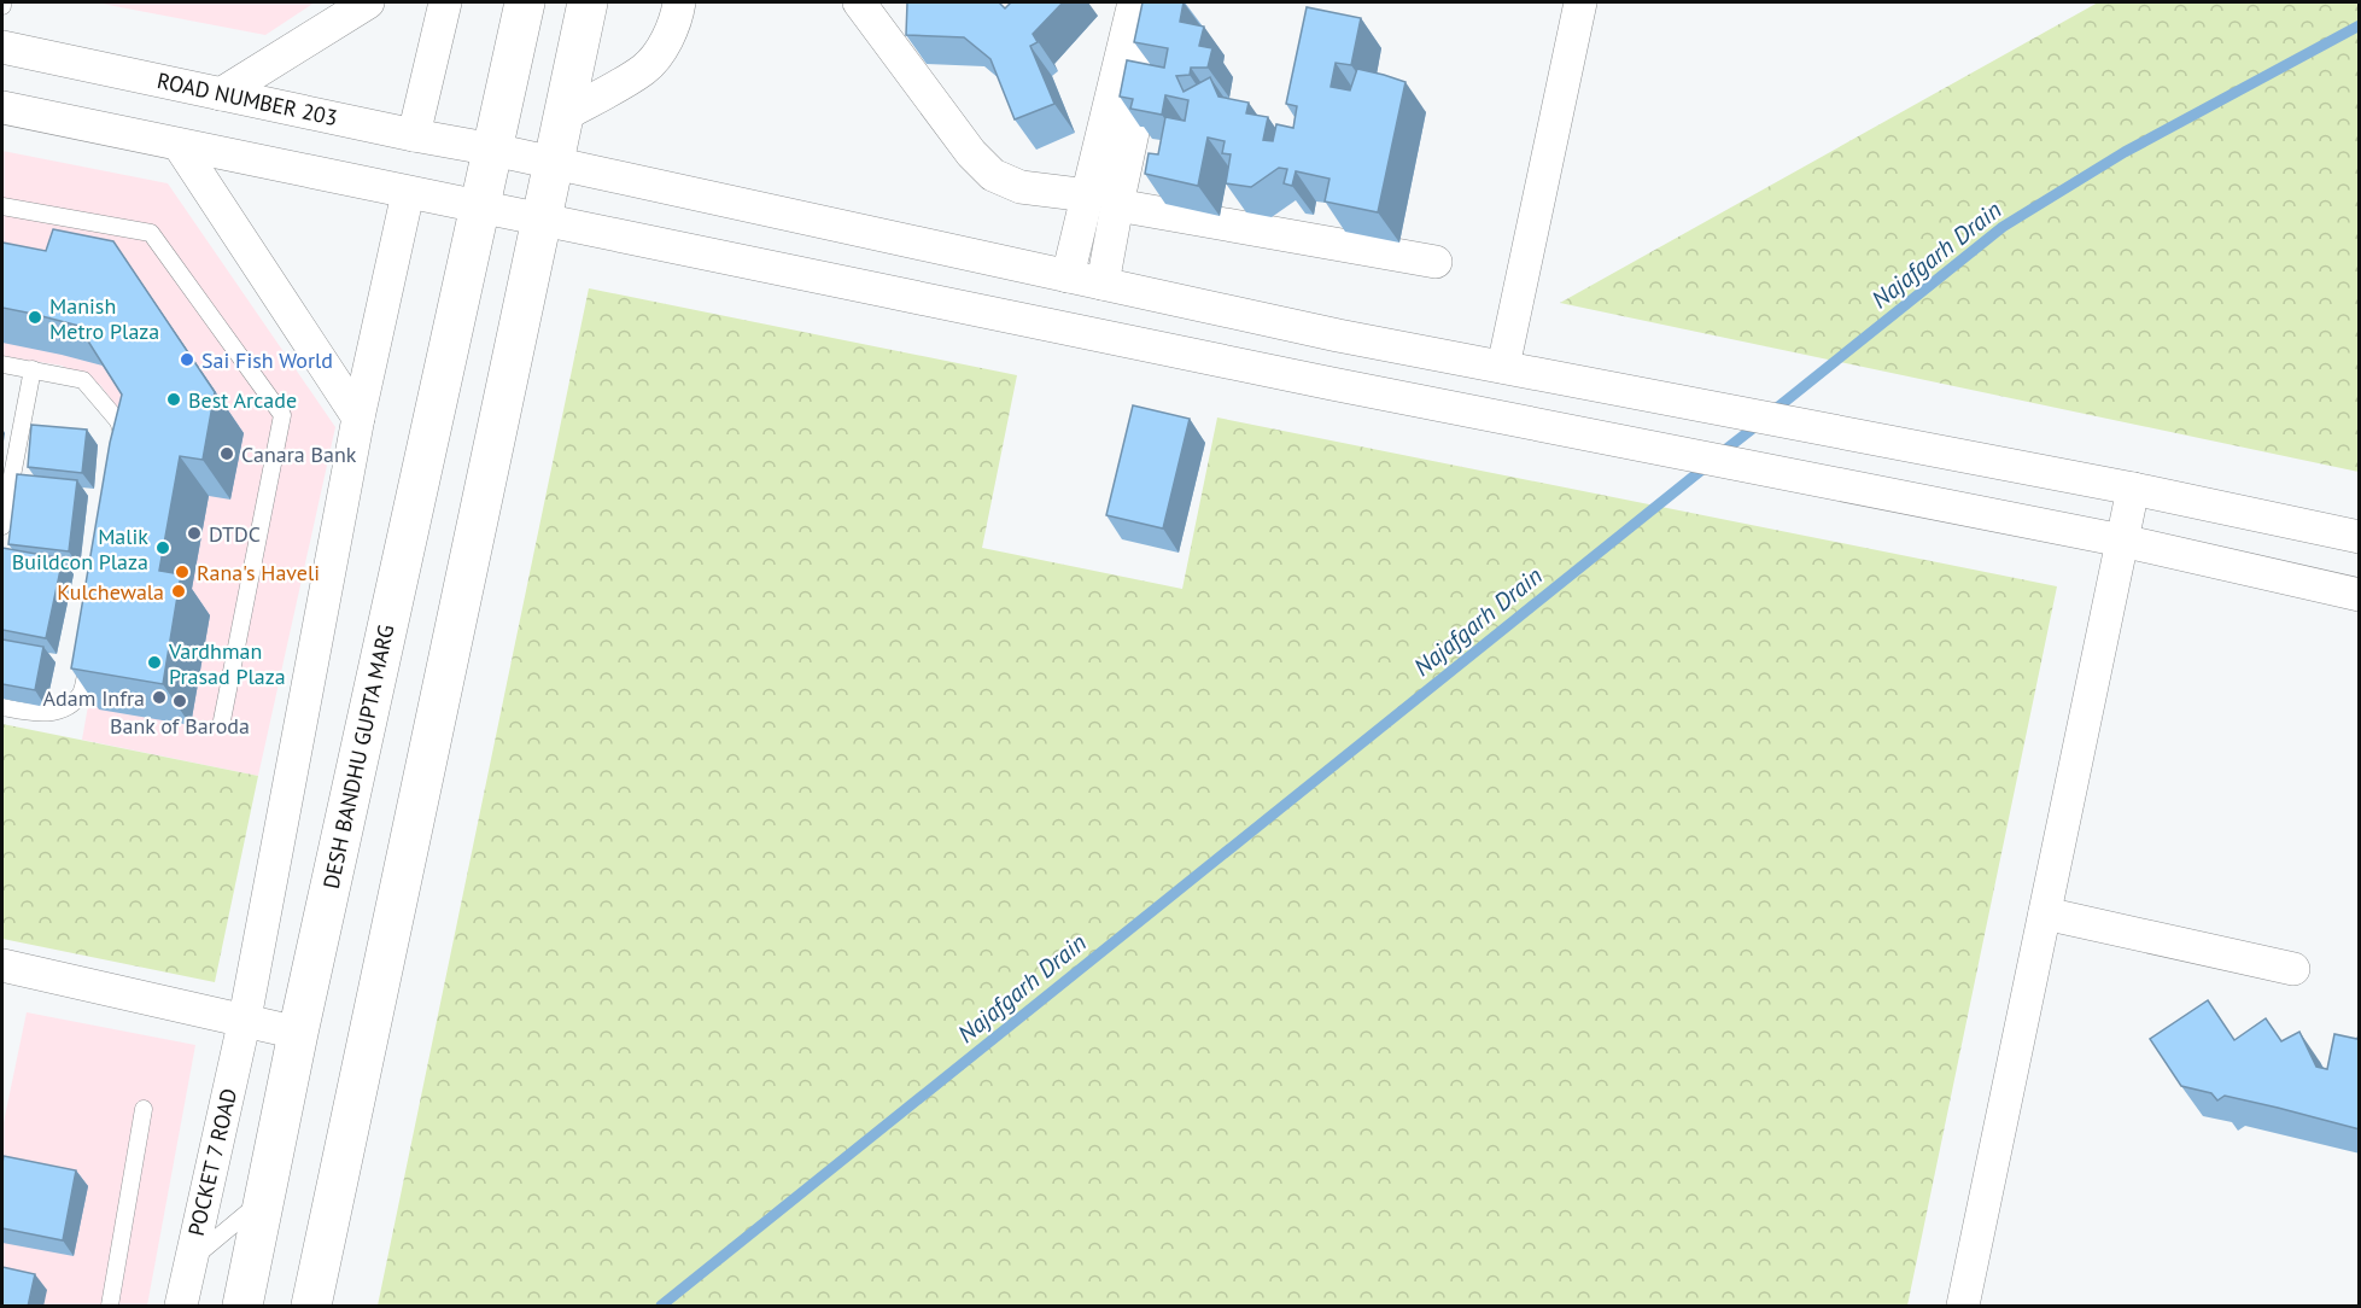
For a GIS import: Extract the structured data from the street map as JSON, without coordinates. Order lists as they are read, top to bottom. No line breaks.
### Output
{"streets":{"street":["ROAD NUMBER 203","DESH BANDHU GUPTA MARG","POCKET 7 ROAD"]},"crossings":[["ROAD NUMBER 203","DESH BANDHU GUPTA MARG"]],"water":["Najafgarh Drain"],"places":["Manish Metro Plaza","Sai Fish World","Best Arcade","Canara Bank","DTDC","Malik Buildcon Plaza","Rana's Haveli","Kulchewala","Vardhman Prasad Plaza","Adam Infra","Bank of Baroda"]}
